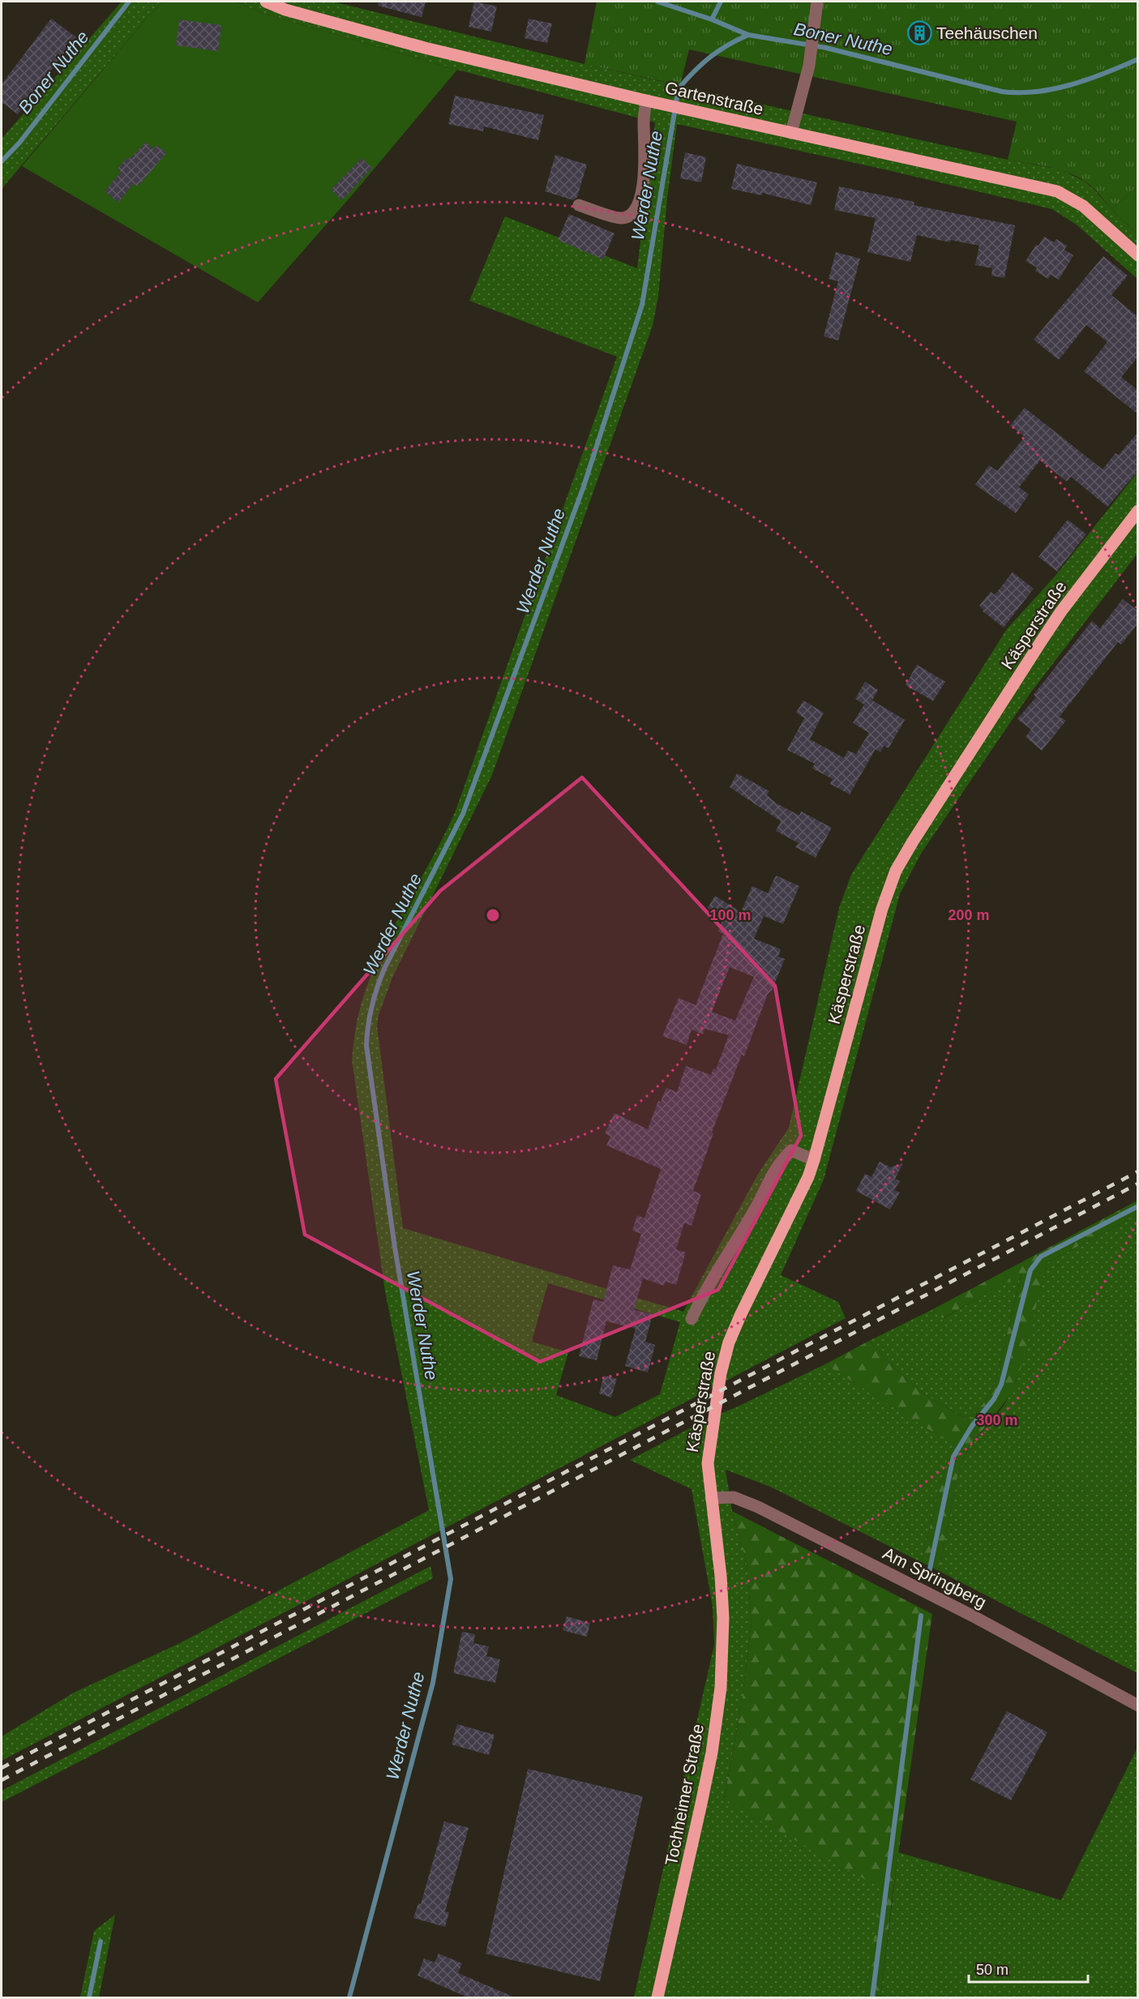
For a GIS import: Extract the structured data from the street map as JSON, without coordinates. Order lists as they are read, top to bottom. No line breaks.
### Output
{"streets":{"main road":["Gartenstraße","Käsperstraße","Tochheimer Straße"],"street":["Am Springberg"]},"crossings":[["Käsperstraße","Am Springberg"],["Käsperstraße","Tochheimer Straße"]],"water":["Boner Nuthe","Werder Nuthe"],"places":{"building":["Teehäuschen"]},"scale_bar":"50 m","rings":["100 m","200 m","300 m"]}
